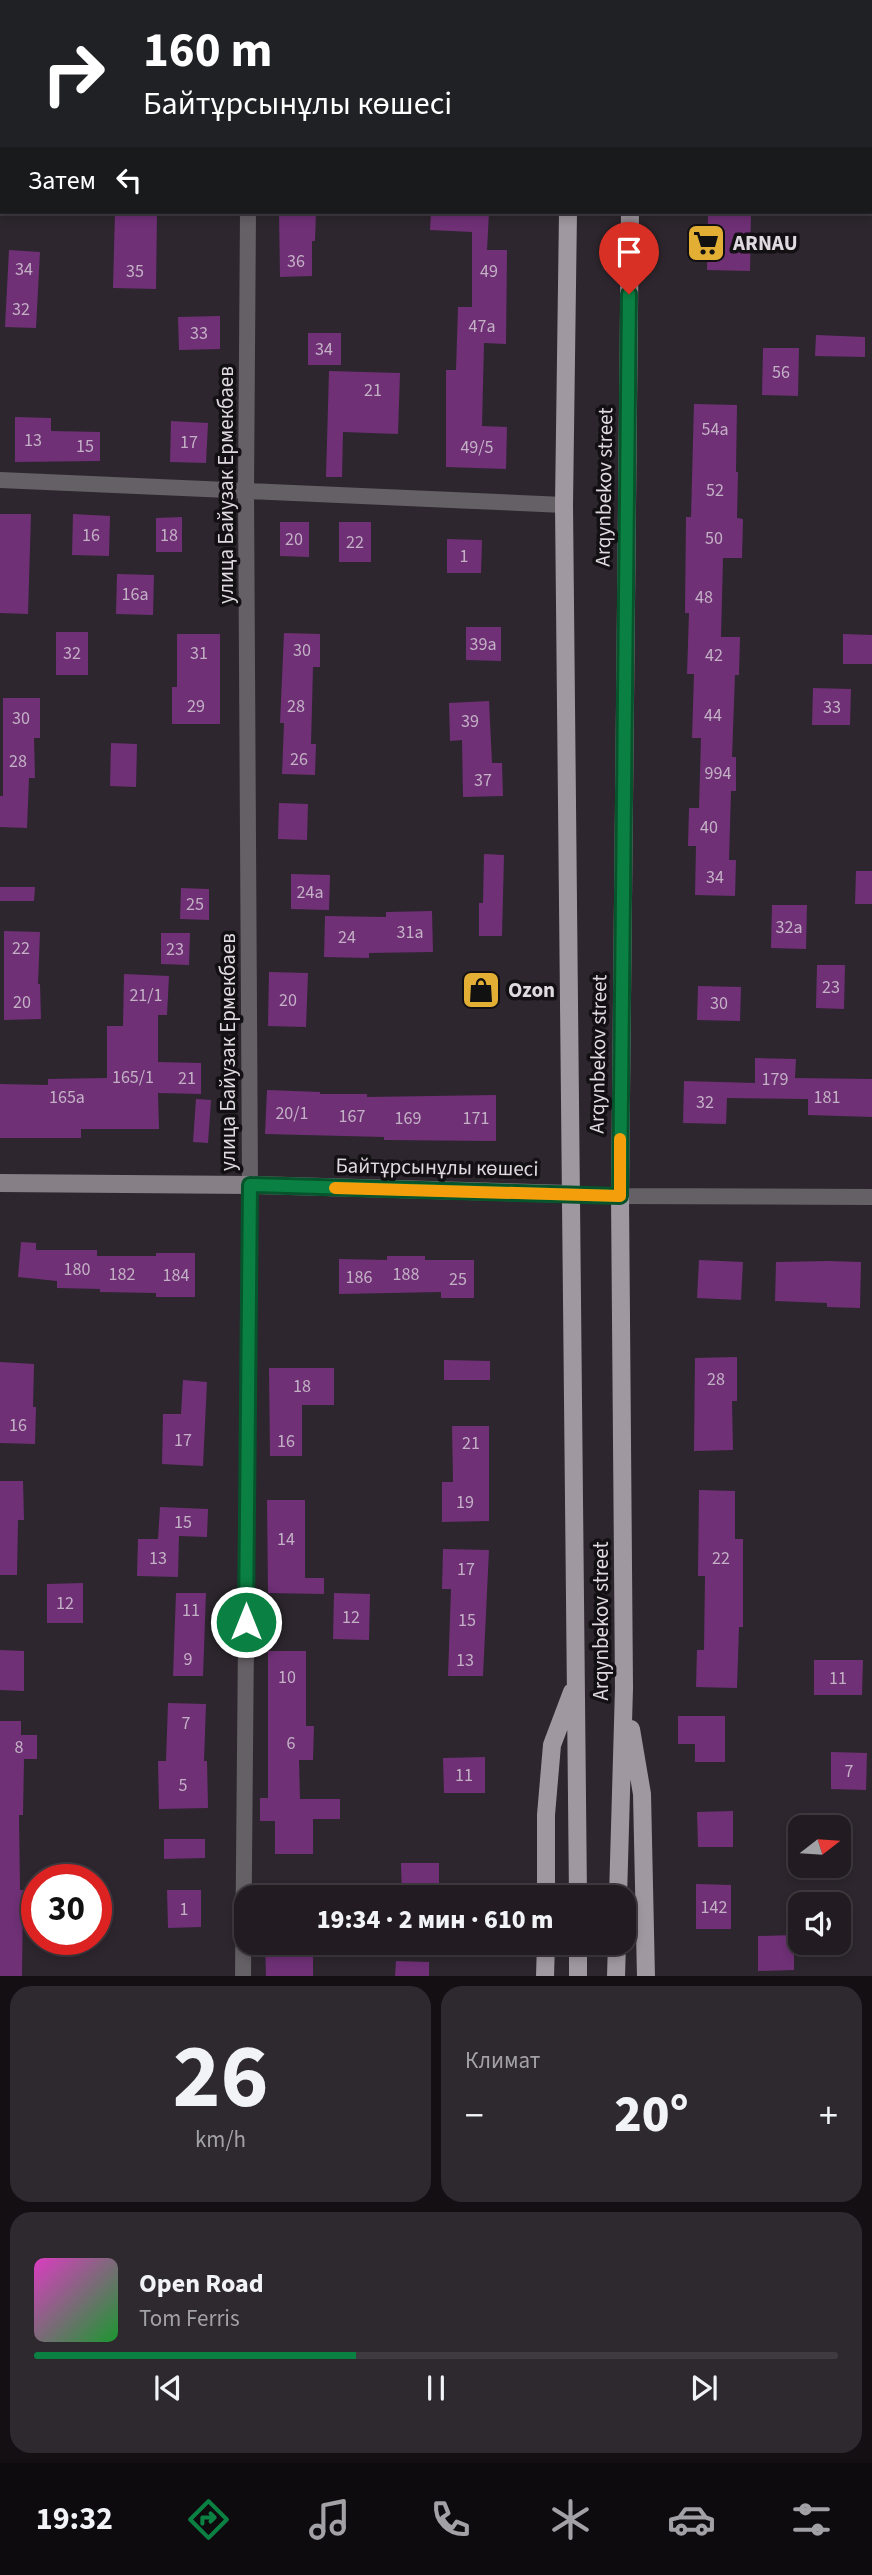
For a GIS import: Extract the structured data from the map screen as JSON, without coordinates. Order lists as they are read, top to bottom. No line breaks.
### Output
{"streets":{"main road":["Arqynbekov street","Байтұрсынұлы көшесі"],"street":["улица Байузак Ермекбаев"]},"crossings":[["улица Байузак Ермекбаев","Байтұрсынұлы көшесі"],["Arqynbekov street","Байтұрсынұлы көшесі"]],"places":{"supermarket":["ARNAU"],"shop":["Ozon"]},"house_numbers":["36","34","35","49","32","47а","33","34","56","21","54а","13","17","15","49/5","52","16","18","50","20","22","1","16а","48","39а","30","32","31","42","29","28","33","44","30","39","26","28","994","37","40","34","24а","25","32а","31а","24","22","23","23","21/1","20","20","30","165/1","21","179","165а","181","32","20/1","167","169","171","180","182","188","184","186","25","28","18","16","17","16","21","19","15","14","13","22","17","12","11","12","15","9","13","10","11","7","6","8","7","11","5","142","1"],"north":"right","page":{"turn":["160 m","Байтұрсынұлы көшесі"],"then":"Затем","limit":"30","trip":"19:34 · 2 мин · 610 m","tile":[["26","km/h"],"Климат"],"heat":["−","20°","+"],"song":["Open Road","Tom Ferris"],"tabs":"19:32"}}
